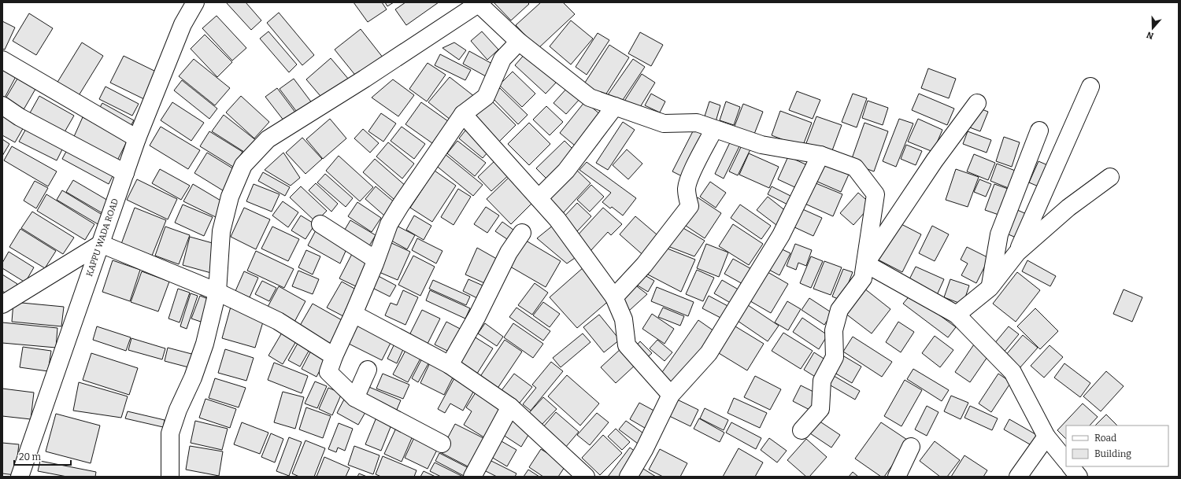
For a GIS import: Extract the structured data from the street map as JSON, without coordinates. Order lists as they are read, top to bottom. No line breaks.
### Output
{"streets":{"street":["KAPPU WADA ROAD"]},"legend":["Road","Building"],"scale_bar":"20 m","north":"bottom"}
